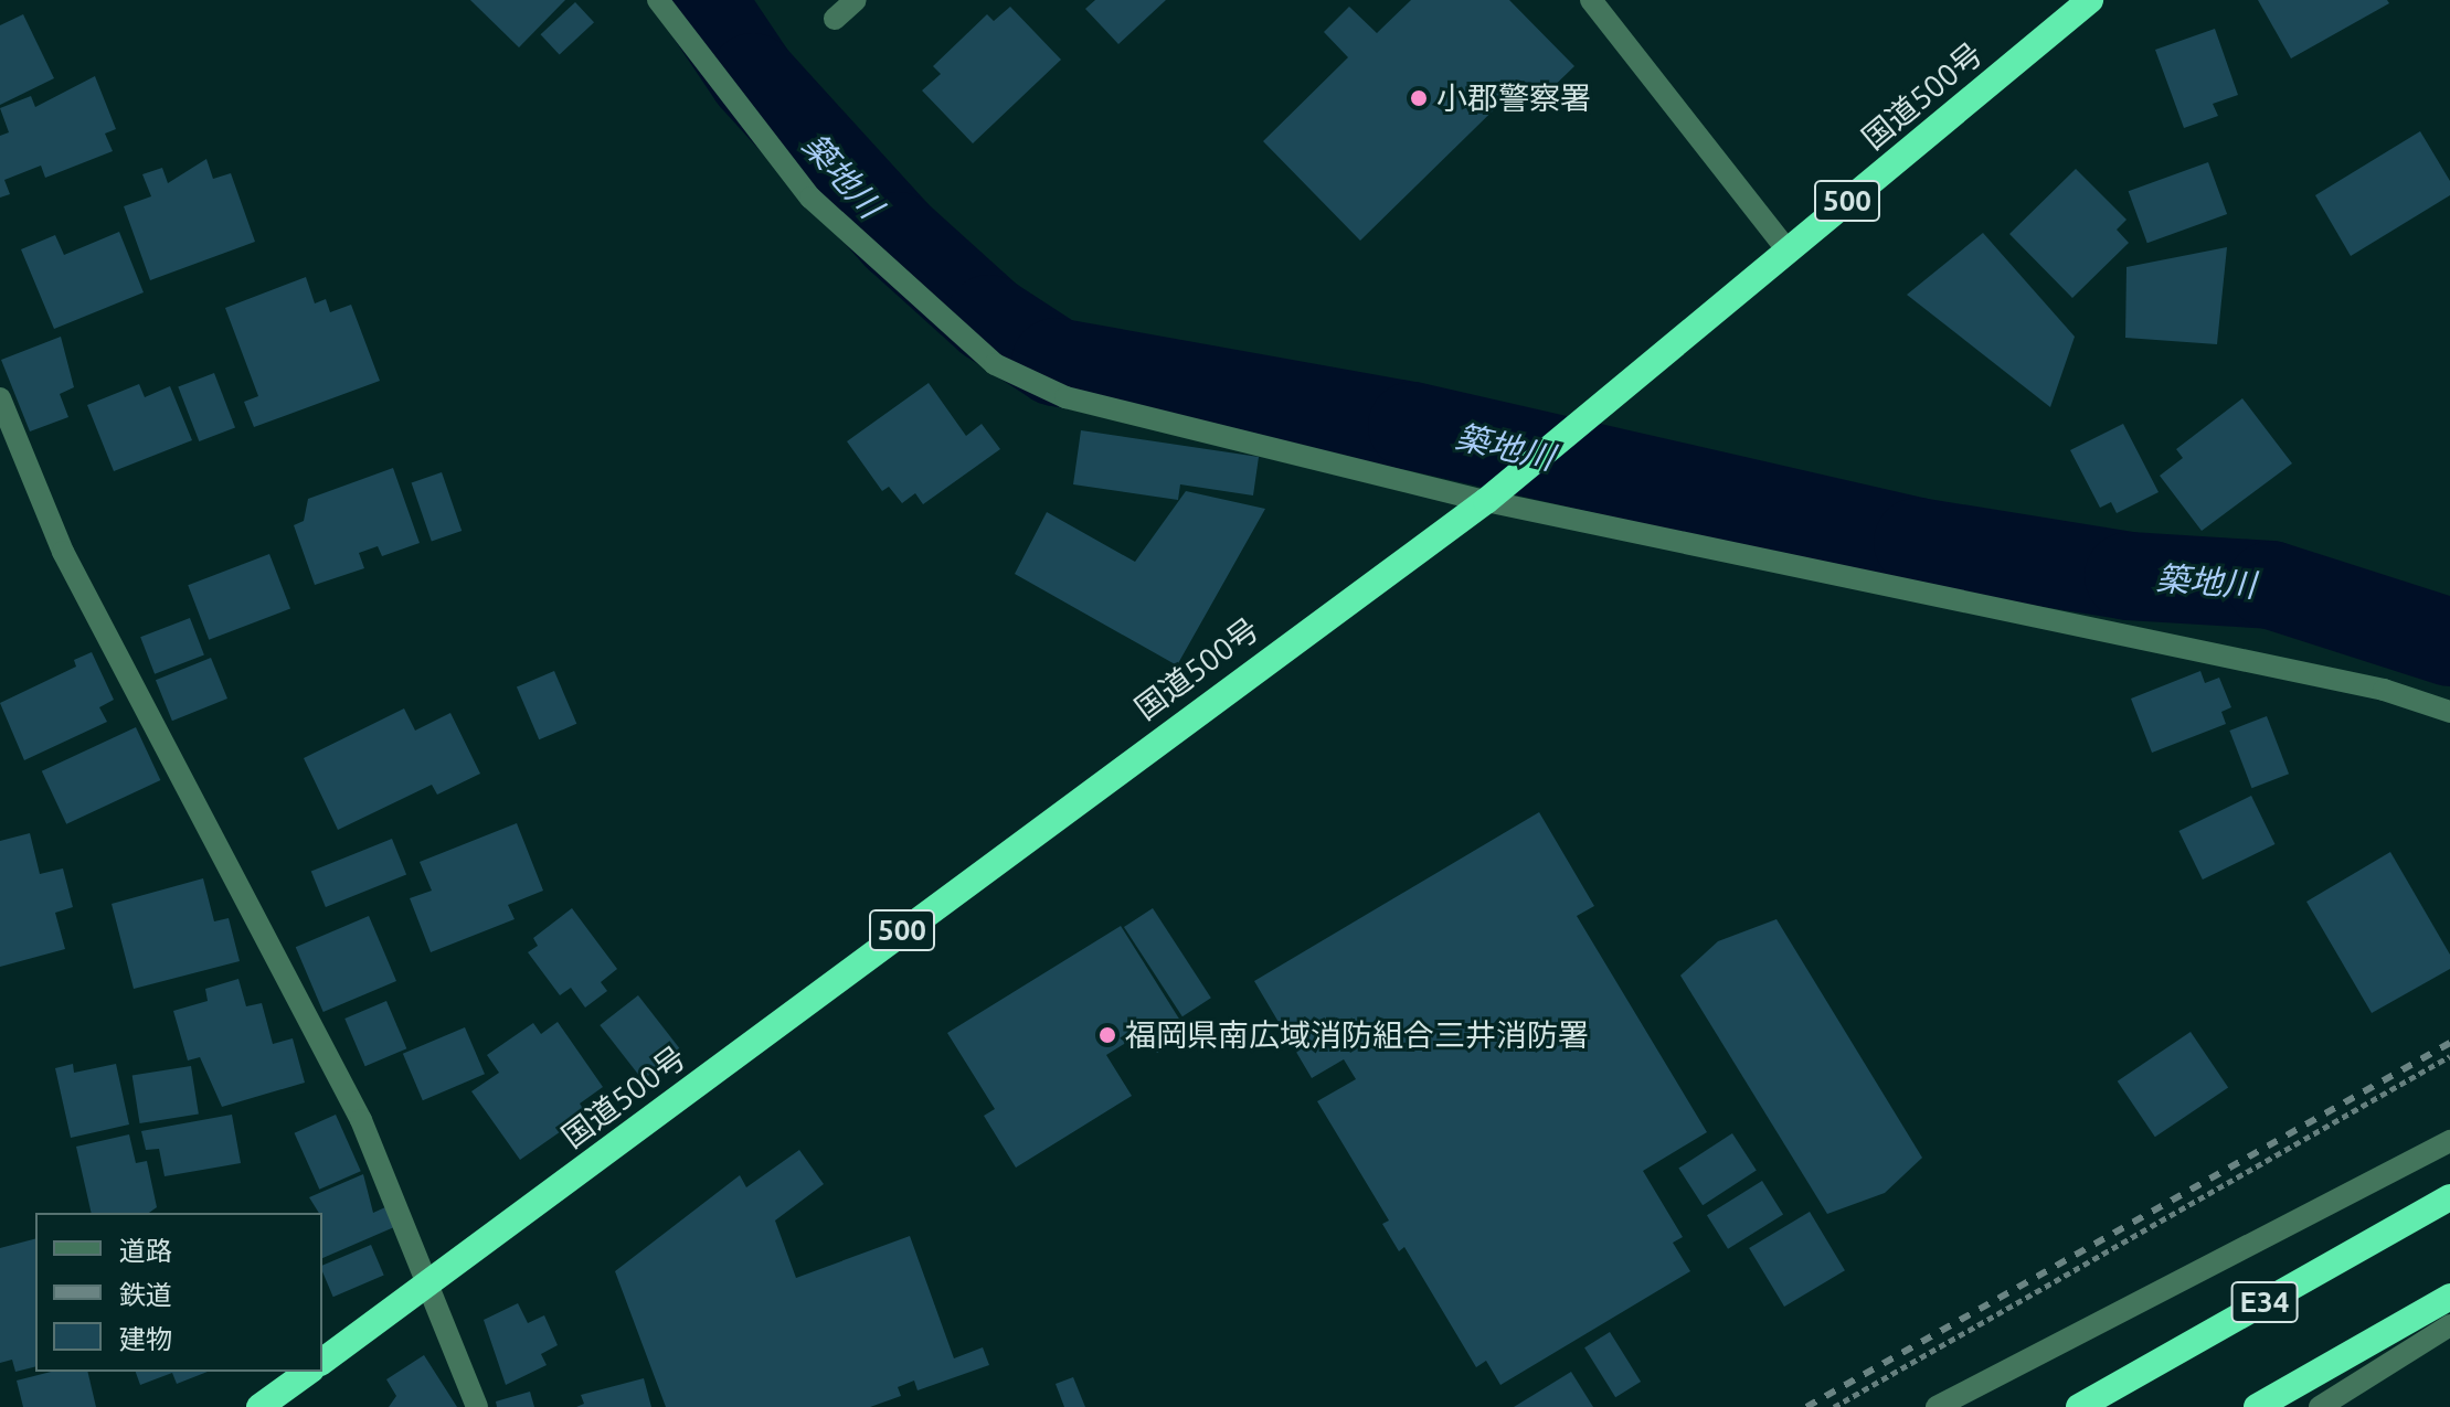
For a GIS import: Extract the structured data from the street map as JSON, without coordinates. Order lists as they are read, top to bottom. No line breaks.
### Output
{"streets":{"highway":["国道500号","500","E34"]},"water":["築地川"],"places":["小郡警察署","福岡県南広域消防組合三井消防署"],"legend":["道路","鉄道","建物"]}
